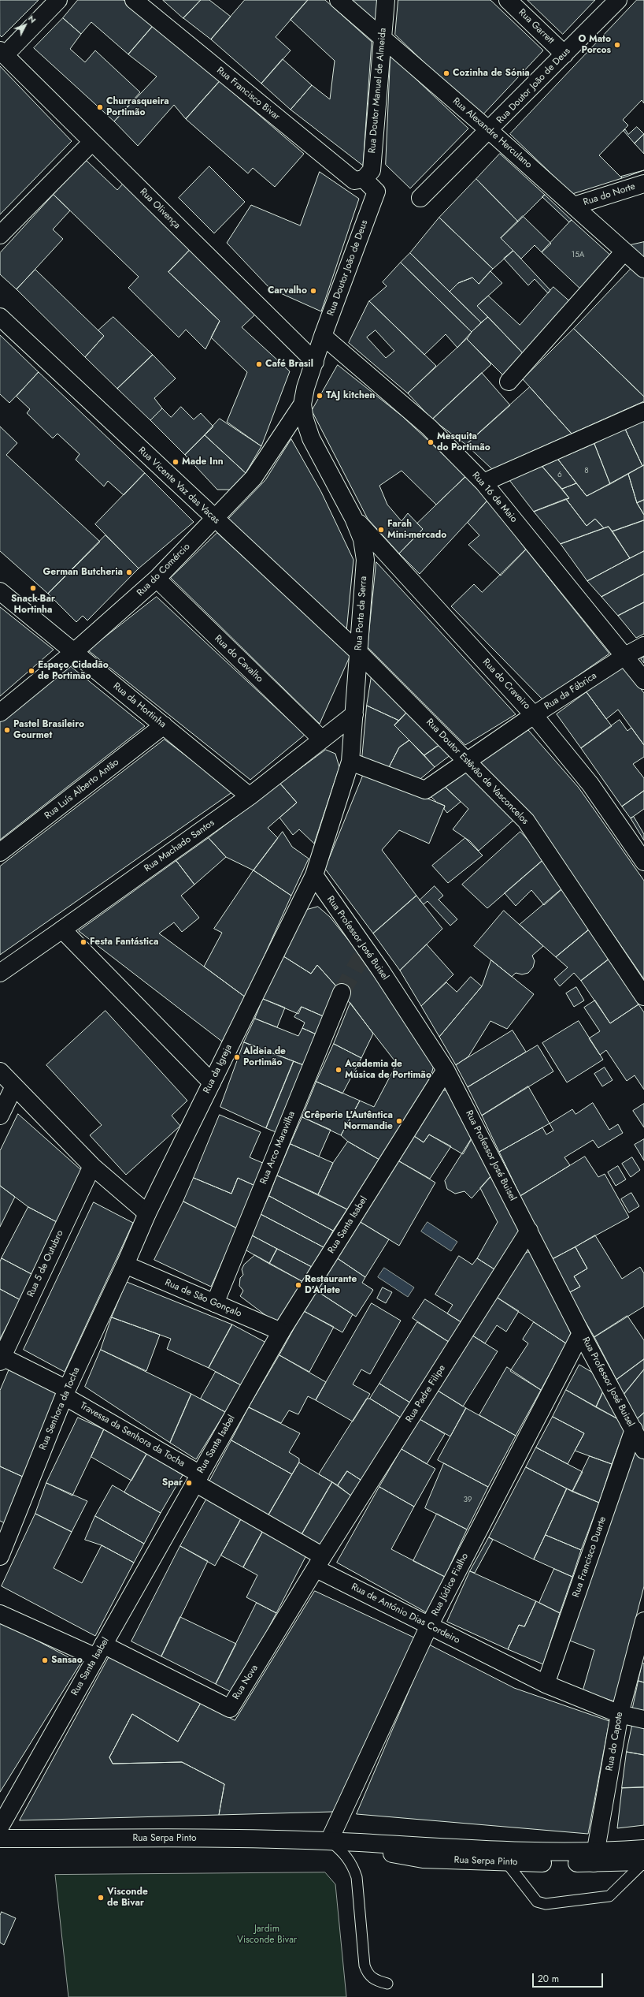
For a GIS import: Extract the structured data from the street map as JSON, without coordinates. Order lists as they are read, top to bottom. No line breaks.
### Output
{"streets":{"street":["Rua Garrett","Rua Doutor João de Deus","Rua Doutor Manuel de Almeida","Rua Francisco Bivar","Rua Alexandre Herculano","Rua do Norte","Rua Olivença","Rua Vicente Vaz das Vacas","Rua 16 de Maio","Rua do Comércio","Rua Porta da Serra","Rua do Cavalho","Rua do Craveiro","Rua da Fábrica","Rua da Hortinha","Rua Doutor Estêvão de Vasconcelos","Rua Luís Alberto Antão","Rua Machado Santos","Rua Professor José Buisel","Rua da Igreja","Rua Arco Maravilha","Rua Santa Isabel","Rua 5 de Outubro","Rua de São Gonçalo","Rua Padre Filipe","Rua Senhora da Tocha","Travessa da Senhora da Tocha","Rua Francisco Duarte","Rua Júdice Fialho","Rua de António Dias Cordeiro","Rua Nova","Rua do Capote","Rua Serpa Pinto"]},"crossings":[["Rua Garrett","Rua Doutor João de Deus"],["Rua Doutor João de Deus","Rua Doutor Manuel de Almeida"],["Rua Doutor João de Deus","Rua Francisco Bivar"],["Rua Doutor João de Deus","Rua Alexandre Herculano"],["Rua Doutor João de Deus","Rua Olivença"],["Rua Doutor João de Deus","Rua 16 de Maio"],["Rua Doutor João de Deus","Rua Porta da Serra"],["Rua Doutor Manuel de Almeida","Rua Francisco Bivar"],["Rua Doutor Manuel de Almeida","Rua Alexandre Herculano"],["Rua Alexandre Herculano","Rua do Norte"],["Rua Olivença","Rua Porta da Serra"],["Rua Vicente Vaz das Vacas","Rua do Comércio"],["Rua Vicente Vaz das Vacas","Rua Porta da Serra"],["Rua Vicente Vaz das Vacas","Rua Doutor Estêvão de Vasconcelos"],["Rua 16 de Maio","Rua da Fábrica"],["Rua do Comércio","Rua Porta da Serra"],["Rua do Comércio","Rua do Cavalho"],["Rua do Comércio","Rua da Hortinha"],["Rua Porta da Serra","Rua do Craveiro"],["Rua Porta da Serra","Rua da Fábrica"],["Rua Porta da Serra","Rua Doutor Estêvão de Vasconcelos"],["Rua Porta da Serra","Rua Machado Santos"],["Rua Porta da Serra","Rua Professor José Buisel"],["Rua Porta da Serra","Rua da Igreja"],["Rua do Cavalho","Rua Machado Santos"],["Rua do Craveiro","Rua da Fábrica"],["Rua da Fábrica","Rua Doutor Estêvão de Vasconcelos"],["Rua da Hortinha","Rua Luís Alberto Antão"],["Rua da Hortinha","Rua Machado Santos"],["Rua Professor José Buisel","Rua da Igreja"],["Rua Professor José Buisel","Rua Santa Isabel"],["Rua Professor José Buisel","Rua Padre Filipe"],["Rua Professor José Buisel","Rua Francisco Duarte"],["Rua Professor José Buisel","Rua Júdice Fialho"],["Rua da Igreja","Rua de São Gonçalo"],["Rua da Igreja","Rua Senhora da Tocha"],["Rua Arco Maravilha","Rua de São Gonçalo"],["Rua Santa Isabel","Rua de São Gonçalo"],["Rua Santa Isabel","Travessa da Senhora da Tocha"],["Rua Santa Isabel","Rua de António Dias Cordeiro"],["Rua Santa Isabel","Rua Nova"],["Rua 5 de Outubro","Travessa da Senhora da Tocha"],["Rua de São Gonçalo","Rua Senhora da Tocha"],["Rua Padre Filipe","Rua de António Dias Cordeiro"],["Rua Padre Filipe","Rua Nova"],["Rua Senhora da Tocha","Travessa da Senhora da Tocha"],["Travessa da Senhora da Tocha","Rua de António Dias Cordeiro"],["Rua Francisco Duarte","Rua de António Dias Cordeiro"],["Rua Júdice Fialho","Rua de António Dias Cordeiro"],["Rua Júdice Fialho","Rua Serpa Pinto"],["Rua de António Dias Cordeiro","Rua Nova"],["Rua de António Dias Cordeiro","Rua do Capote"],["Rua do Capote","Rua Serpa Pinto"]],"parks":["Jardim Visconde Bivar"],"places":["O Mato Porcos","Cozinha de Sónia","Churrasqueira Portimão","Carvalho","Café Brasil","TAJ kitchen","Mesquita do Portimão","Made Inn","Farah Mini-mercado","German Butcheria","Snack-Bar Hortinha","Espaço Cidadão de Portimão","Pastel Brasileiro Gourmet","Festa Fantástica","Aldeia de Portimão","Academia de Música de Portimão","Crêperie L'Autêntica Normandie","Restaurante D'Arlete","Spar","Sansao","Visconde de Bivar"],"house_numbers":["15A","8","6","39"],"scale_bar":"20 m","north":"top right"}
